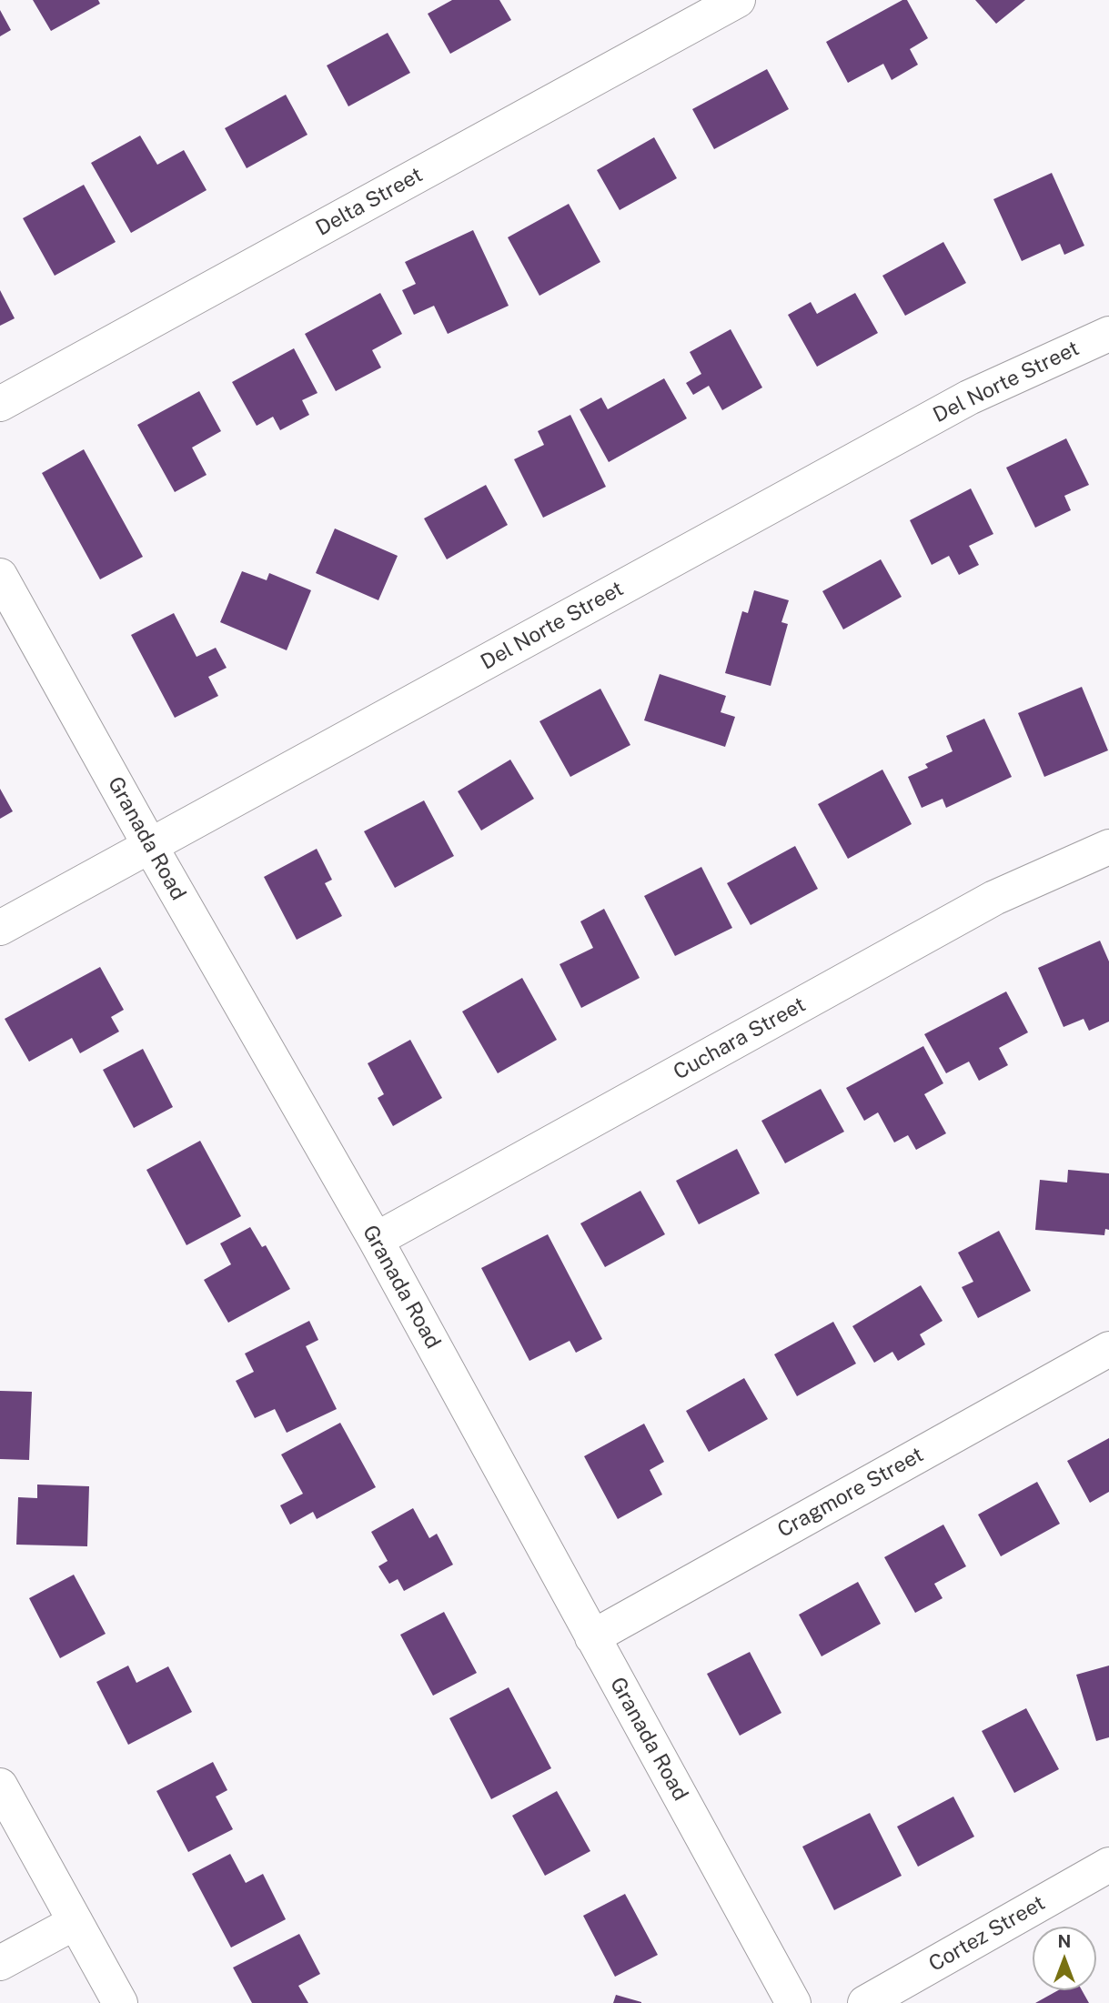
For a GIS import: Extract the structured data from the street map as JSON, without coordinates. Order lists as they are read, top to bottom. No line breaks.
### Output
{"streets":{"street":["Delta Street","Del Norte Street","Granada Road","Cuchara Street","Cragmore Street","Cortez Street"]},"crossings":[["Del Norte Street","Granada Road"],["Granada Road","Cuchara Street"],["Granada Road","Cragmore Street"]],"north":"top"}
